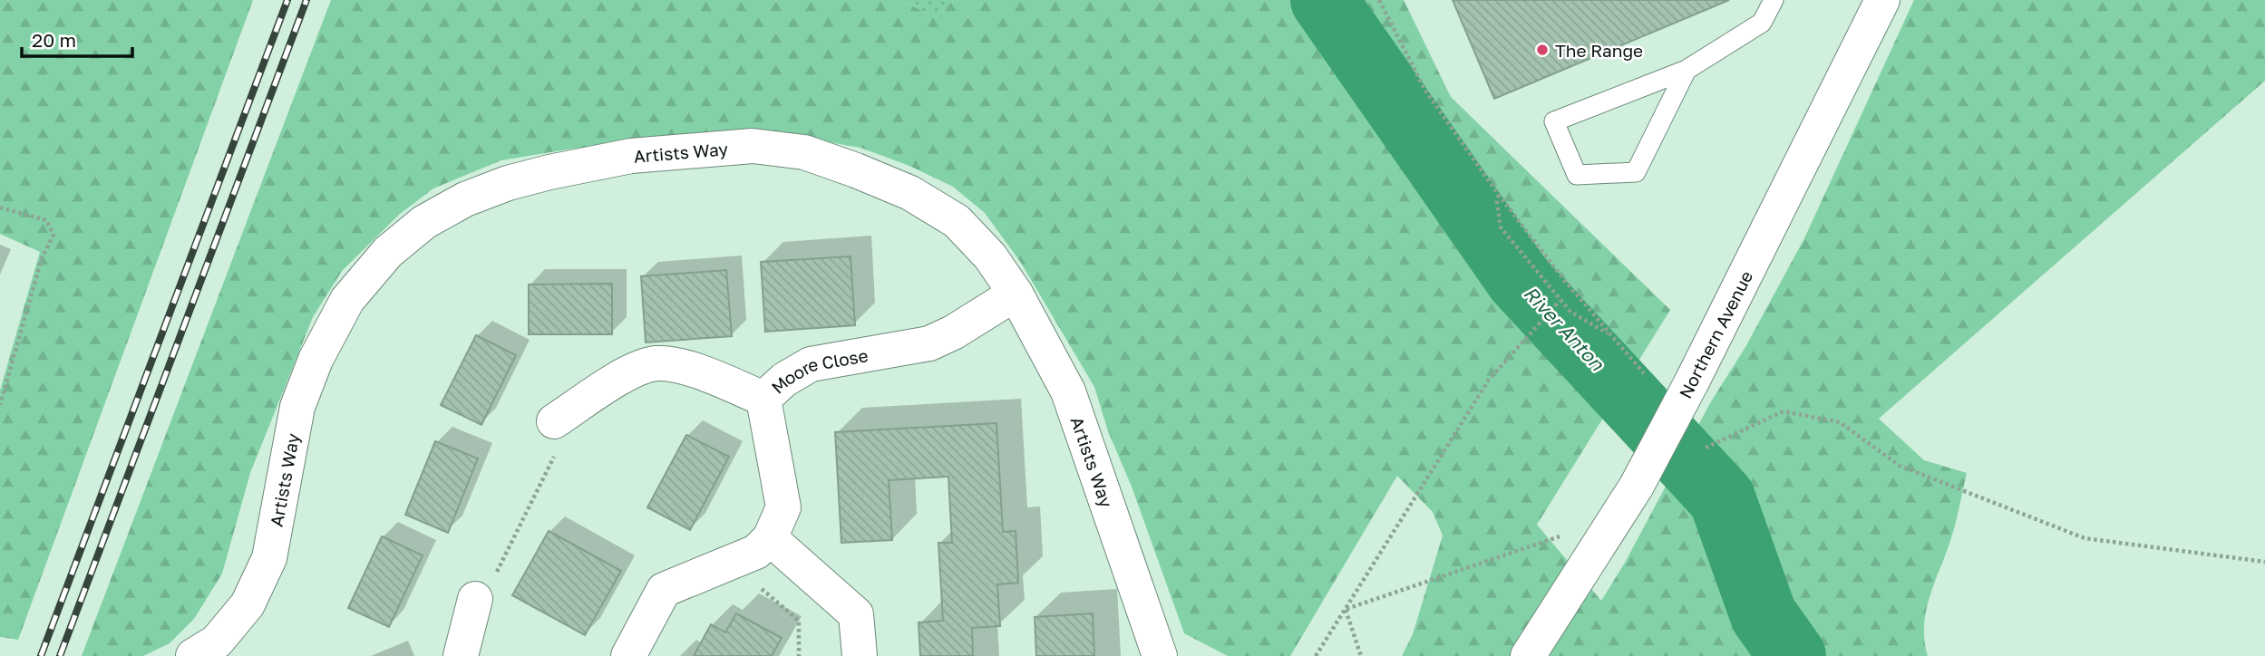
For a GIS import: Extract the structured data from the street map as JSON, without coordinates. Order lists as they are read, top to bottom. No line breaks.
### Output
{"streets":{"street":["Artists Way","Northern Avenue","Moore Close"]},"crossings":[["Artists Way","Moore Close"]],"water":["River Anton"],"places":["The Range"],"scale_bar":"20 m"}
